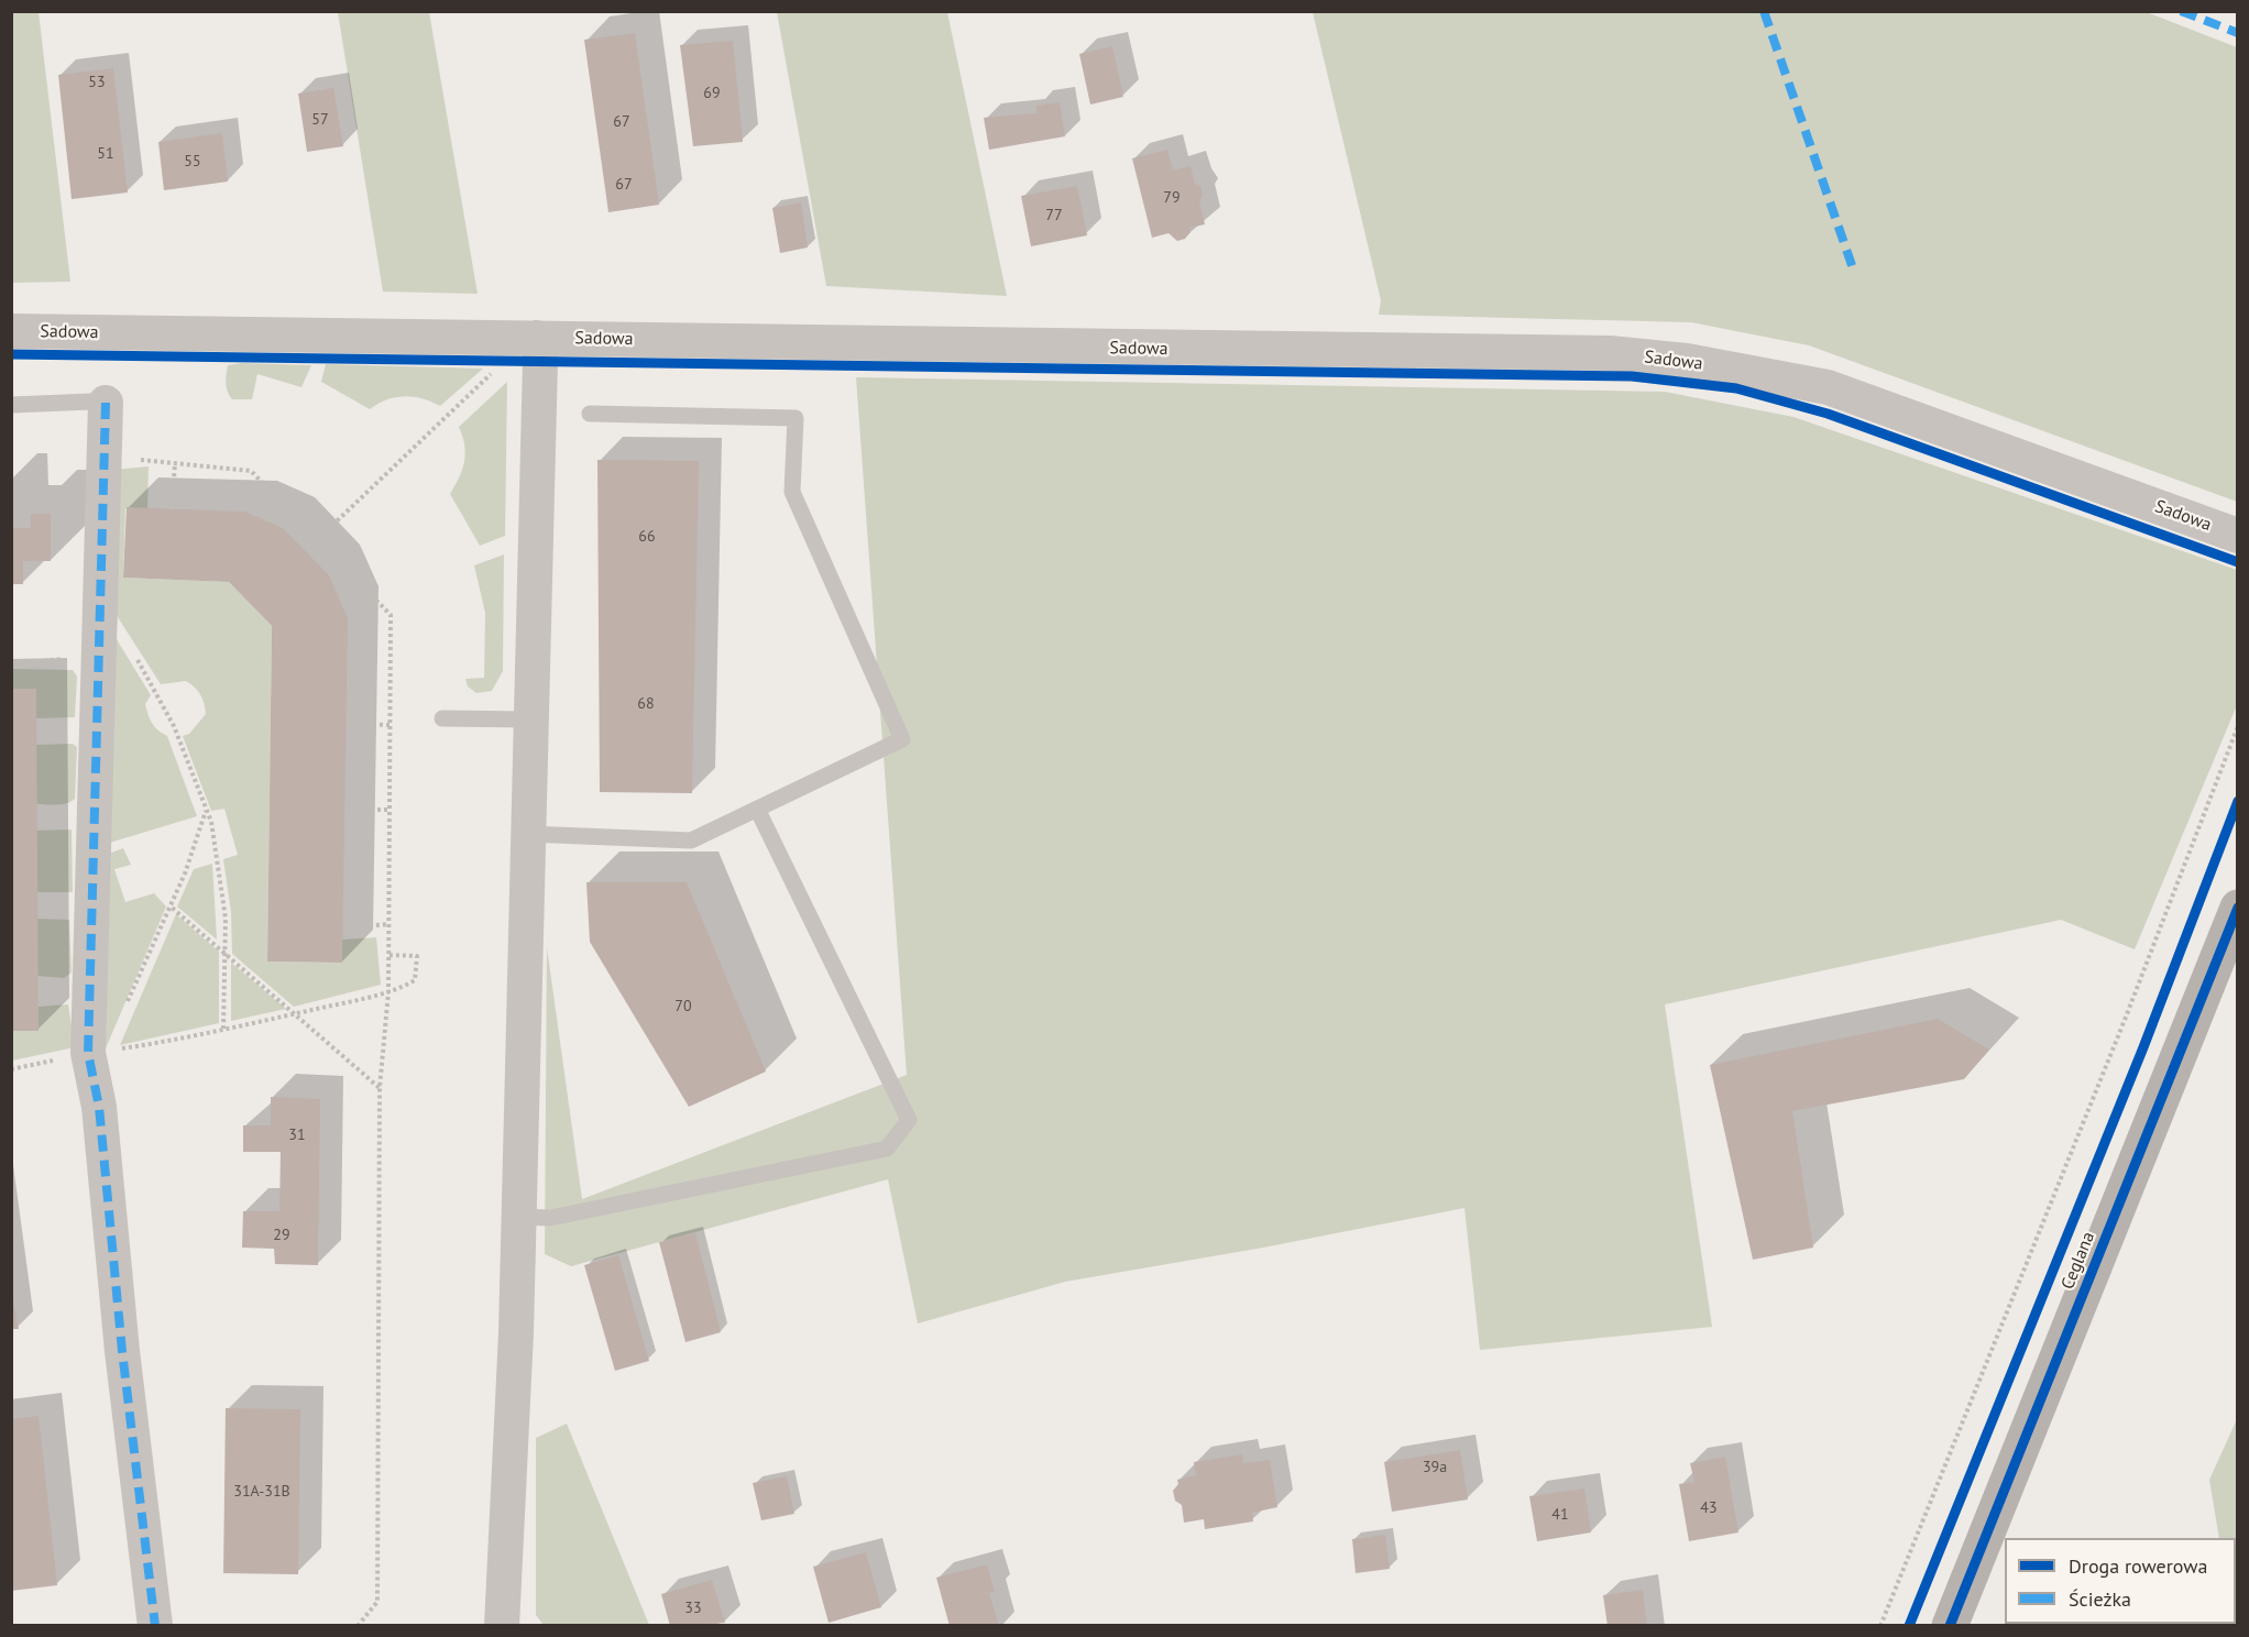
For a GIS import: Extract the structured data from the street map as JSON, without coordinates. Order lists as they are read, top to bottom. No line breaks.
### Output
{"streets":{"street":["Sadowa","Ceglana"]},"house_numbers":["53","69","57","67","51","55","67","79","77","66","68","70","31","29","39a","31A-31B","43","41","33"],"legend":["Droga rowerowa","Ścieżka"]}
